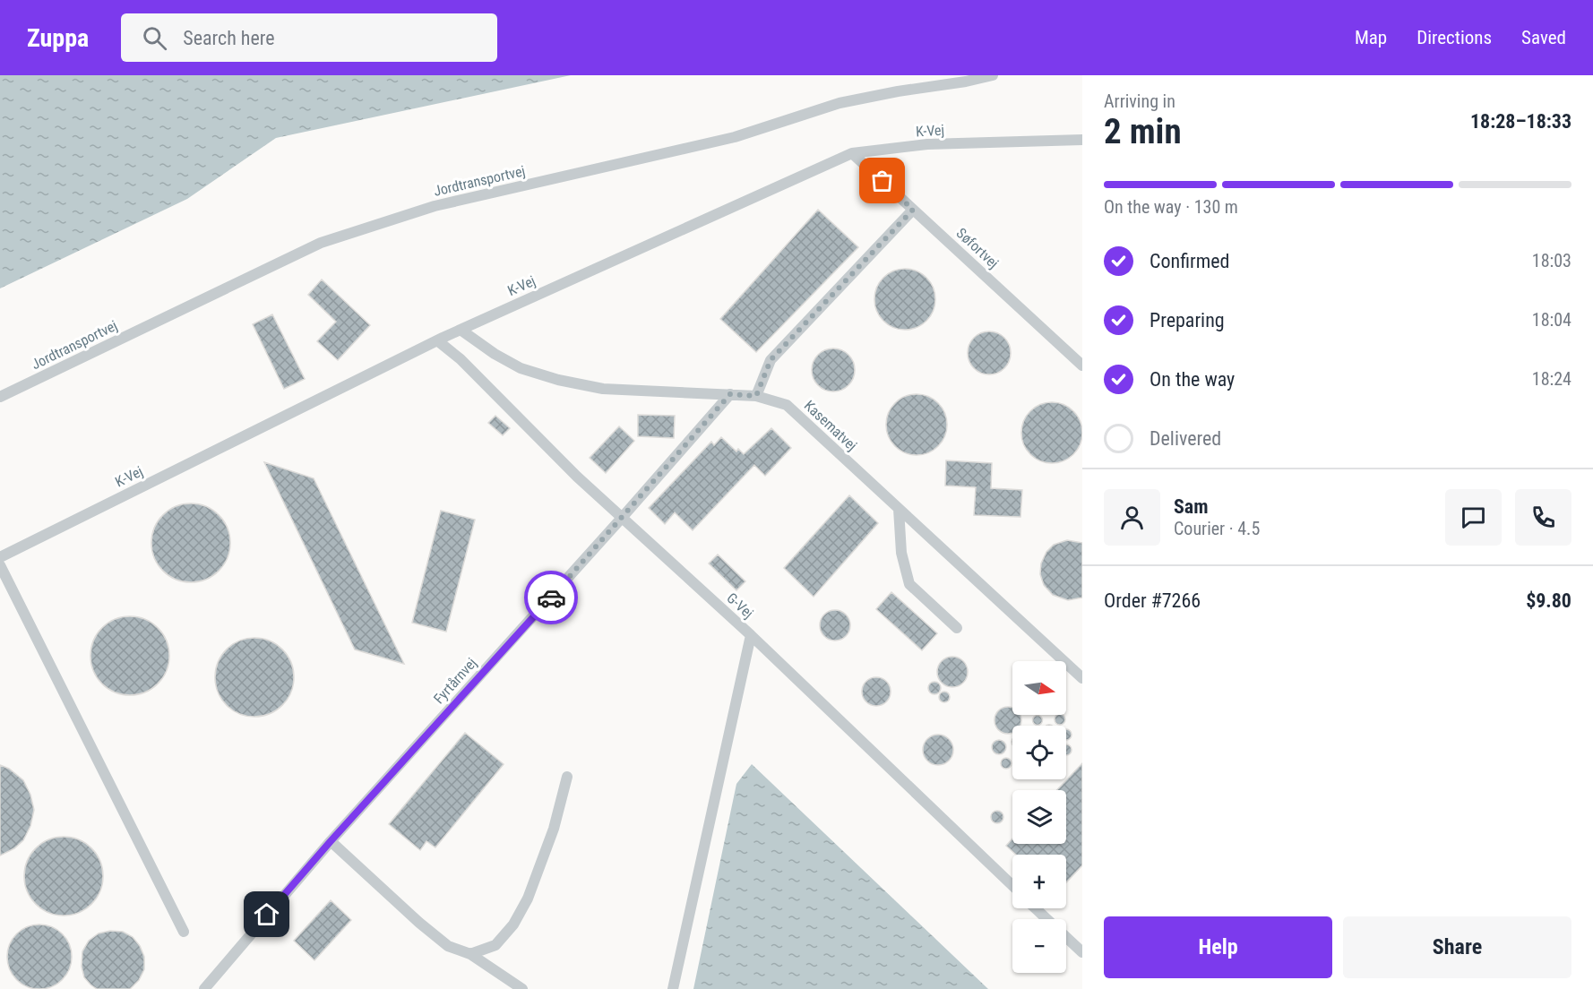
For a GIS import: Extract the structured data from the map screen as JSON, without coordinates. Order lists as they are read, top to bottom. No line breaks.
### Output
{"streets":{"lane":["K-Vej","Jordtransportvej","Søfortvej","Kasematvej","G-Vej","Fyrtårnvej"]},"crossings":[["K-Vej","Søfortvej"],["K-Vej","Kasematvej"],["K-Vej","G-Vej"],["Kasematvej","Fyrtårnvej"],["G-Vej","Fyrtårnvej"]],"north":"right","page":{"header":"Zuppa","search":"Search here","nav":["Map","Directions","Saved"],"heading":["2 min","Arriving in","18:28–18:33"],"panel":["Sam","Courier · 4.5","Order #7266","$9.80"],"bar":"On the way · 130 m","list":[["Confirmed","18:03"],["Preparing","18:04"],["On the way","18:24"],"Delivered"],"map_buttons":["+","−"],"buttons":["Help","Share"]}}
